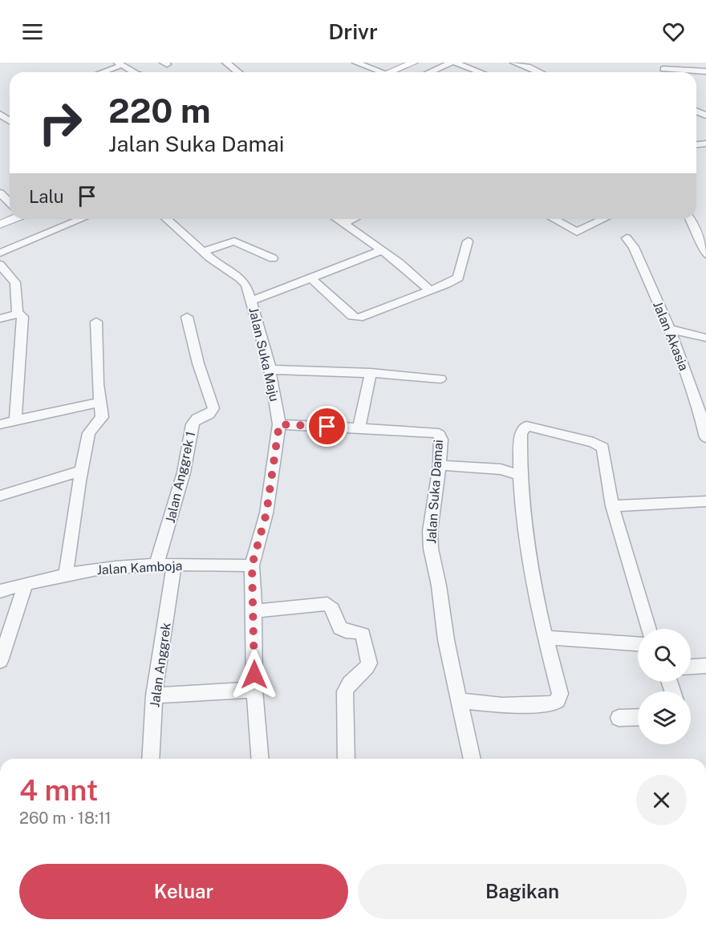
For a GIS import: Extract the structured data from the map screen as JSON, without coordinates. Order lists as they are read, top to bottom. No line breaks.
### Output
{"streets":{"street":["Jalan Akasia","Jalan Suka Maju","Jalan Anggrek 1","Jalan Suka Damai","Jalan Kamboja","Jalan Anggrek"]},"crossings":[["Jalan Suka Maju","Jalan Suka Damai"],["Jalan Suka Maju","Jalan Kamboja"],["Jalan Anggrek 1","Jalan Kamboja"],["Jalan Kamboja","Jalan Anggrek"]],"page":{"header":"Drivr","turn":["220 m","Jalan Suka Damai"],"then":"Lalu","heading":["4 mnt","260 m · 18:11"],"buttons":["Keluar","Bagikan"]}}
